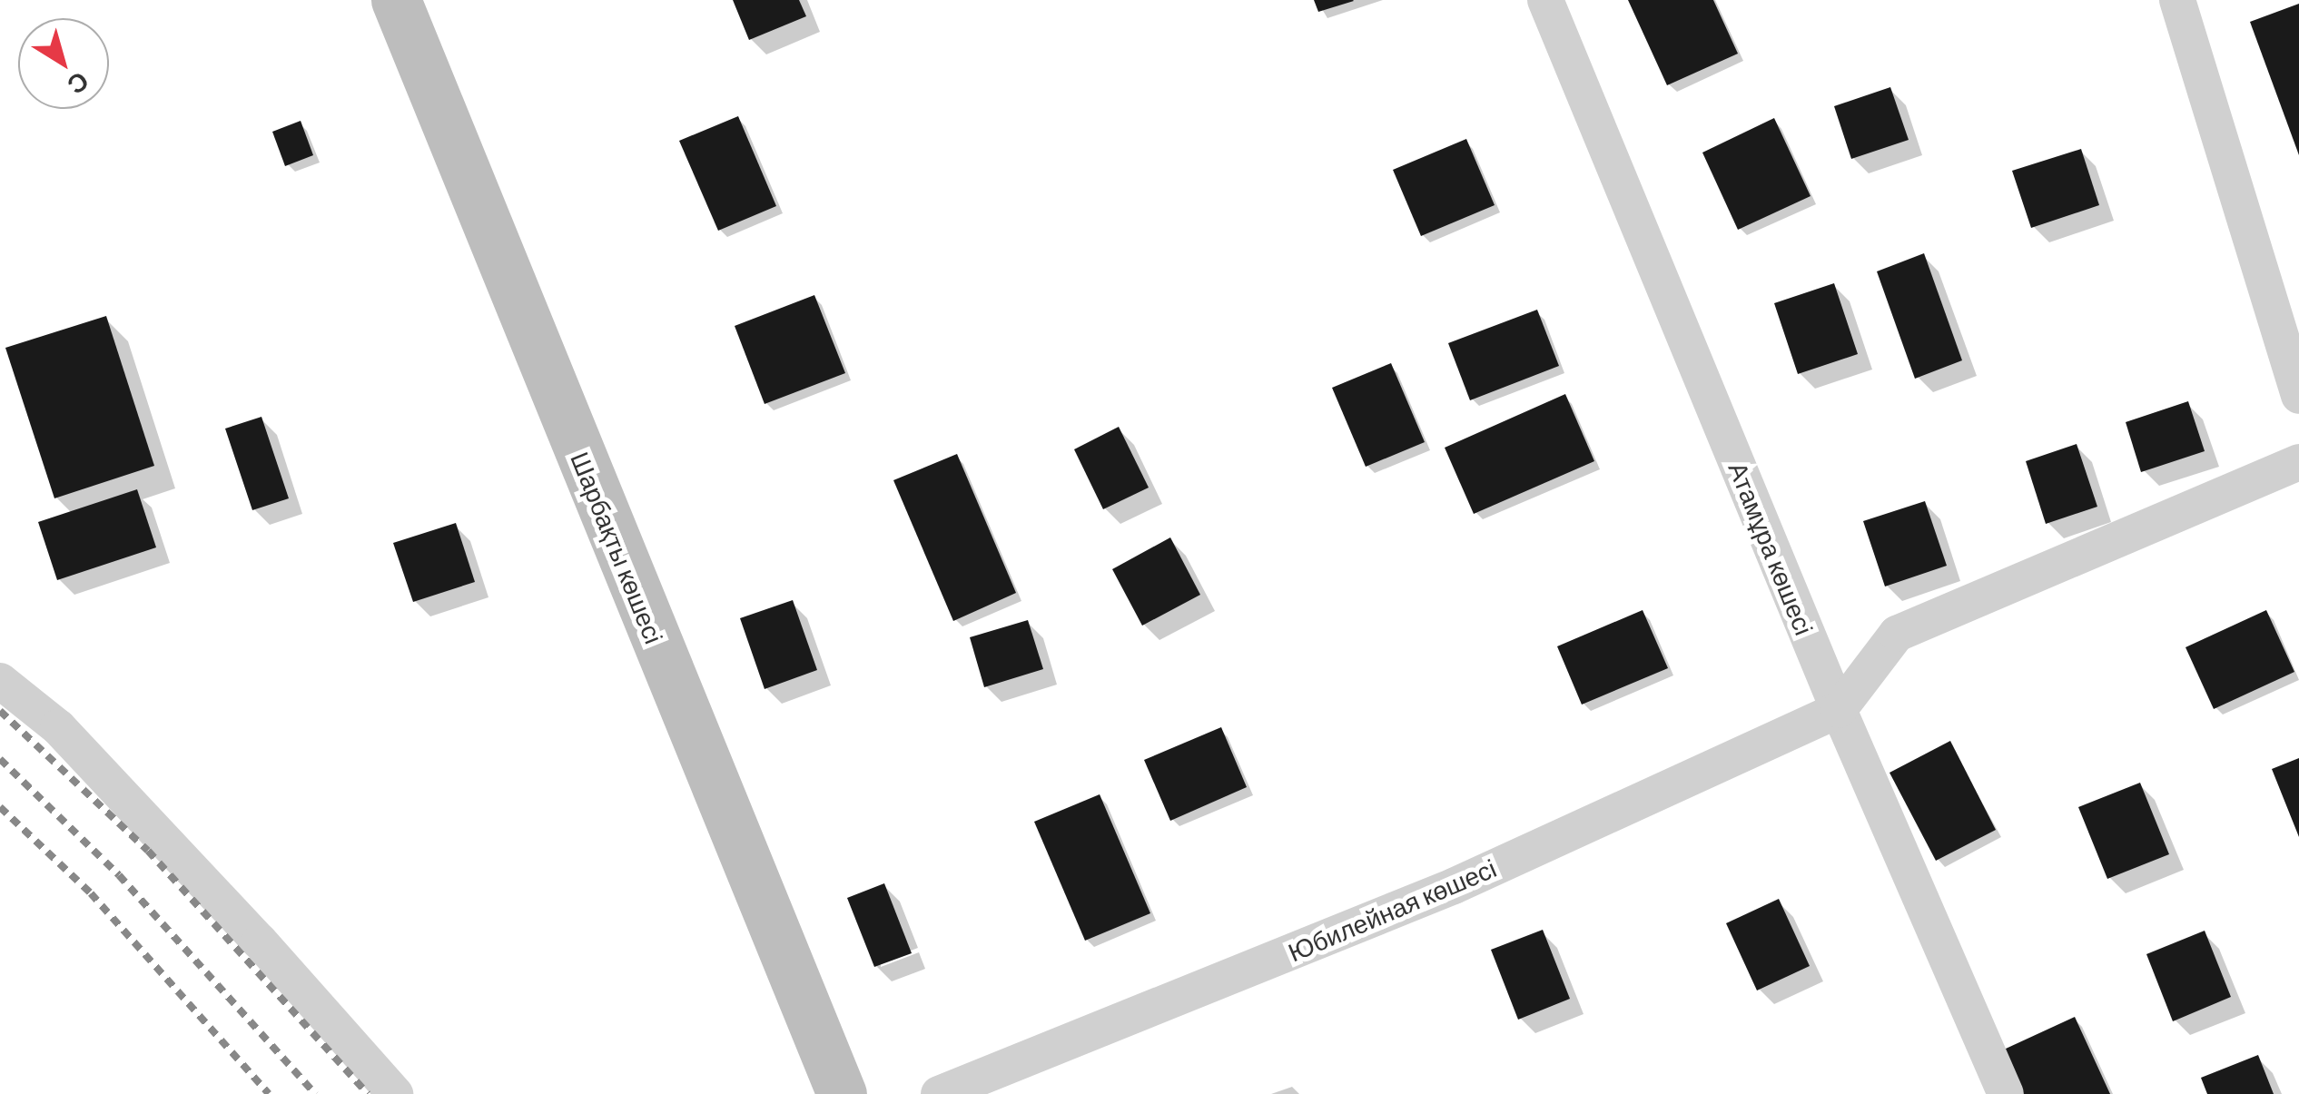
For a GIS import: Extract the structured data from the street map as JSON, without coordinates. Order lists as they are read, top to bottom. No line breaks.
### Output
{"streets":{"street":["Шарбақты көшесі","Атамұра көшесі","Юбилейная көшесі"]},"crossings":[["Атамұра көшесі","Юбилейная көшесі"]],"north":"bottom right"}
